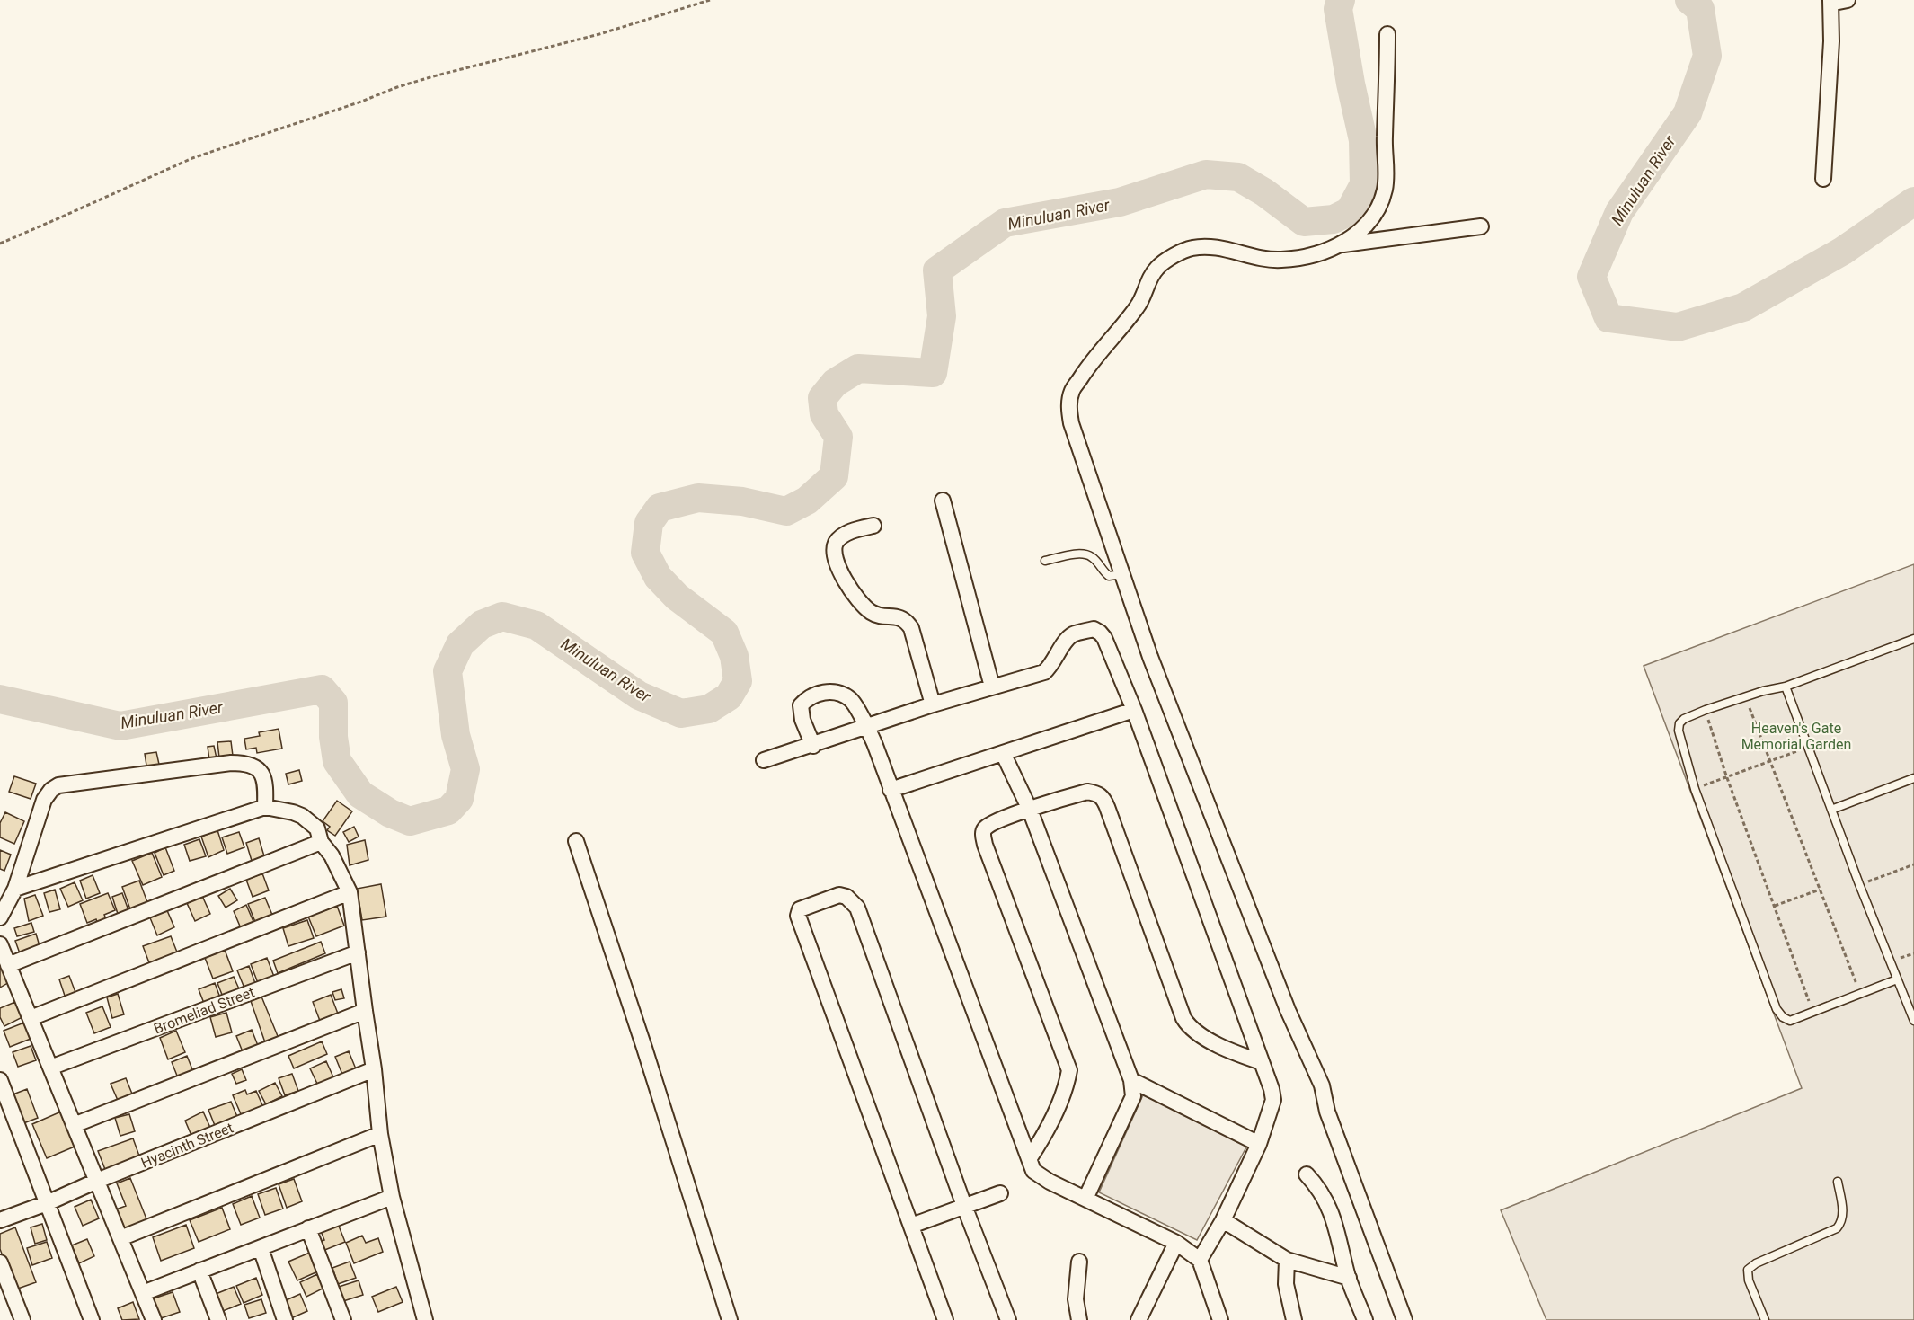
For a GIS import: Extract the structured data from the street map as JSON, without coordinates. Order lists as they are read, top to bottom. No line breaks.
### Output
{"streets":{"street":["Bromeliad Street","Hyacinth Street"]},"water":["Minuluan River"],"parks":["Heaven's Gate Memorial Garden"]}
